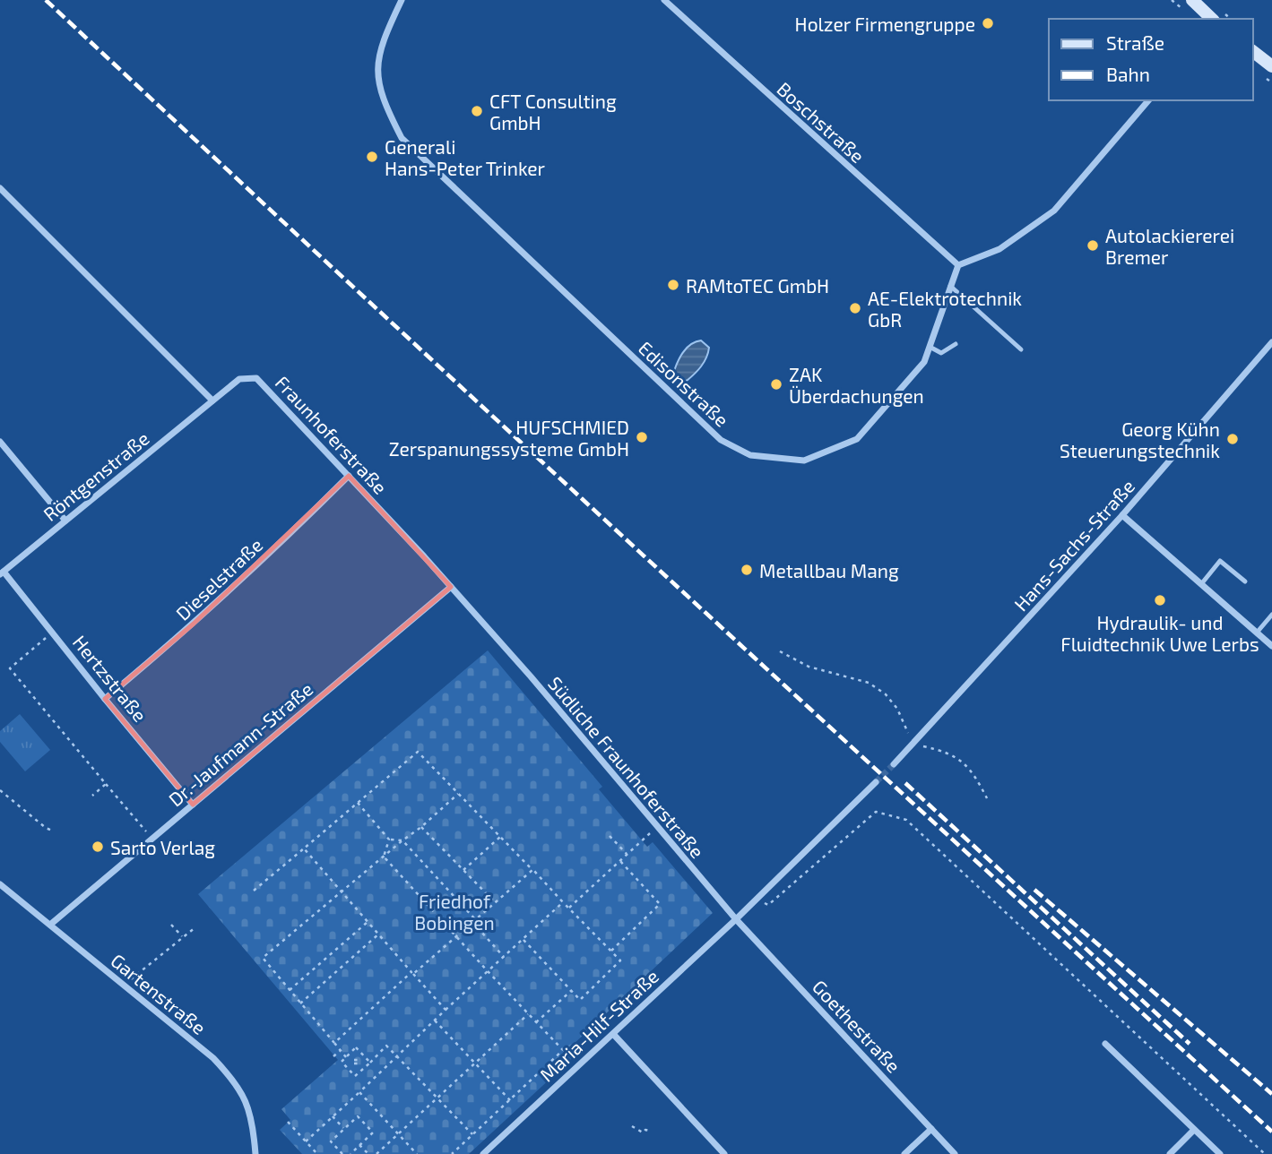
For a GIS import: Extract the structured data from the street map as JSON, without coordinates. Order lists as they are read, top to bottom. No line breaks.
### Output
{"streets":{"street":["Boschstraße","Edisonstraße","Fraunhoferstraße","Röntgenstraße","Hans-Sachs-Straße","Dieselstraße","Hertzstraße","Dr.-Jaufmann-Straße","Südliche Fraunhoferstraße","Gartenstraße","Maria-Hilf-Straße","Goethestraße"]},"crossings":[["Boschstraße","Edisonstraße"],["Fraunhoferstraße","Röntgenstraße"],["Fraunhoferstraße","Dieselstraße"],["Fraunhoferstraße","Dr.-Jaufmann-Straße"],["Fraunhoferstraße","Südliche Fraunhoferstraße"],["Röntgenstraße","Hertzstraße"],["Dieselstraße","Hertzstraße"],["Hertzstraße","Dr.-Jaufmann-Straße"],["Dr.-Jaufmann-Straße","Gartenstraße"],["Südliche Fraunhoferstraße","Maria-Hilf-Straße"],["Südliche Fraunhoferstraße","Goethestraße"],["Maria-Hilf-Straße","Goethestraße"]],"parks":["Friedhof Bobingen"],"places":["Holzer Firmengruppe","CFT Consulting GmbH","Generali Hans-Peter Trinker","Autolackiererei Bremer","RAMtoTEC GmbH","AE-Elektrotechnik GbR","ZAK Überdachungen","HUFSCHMIED Zerspanungssysteme GmbH","Georg Kühn Steuerungstechnik","Metallbau Mang","Hydraulik- und Fluidtechnik Uwe Lerbs","Sarto Verlag"],"legend":["Straße","Bahn"]}
